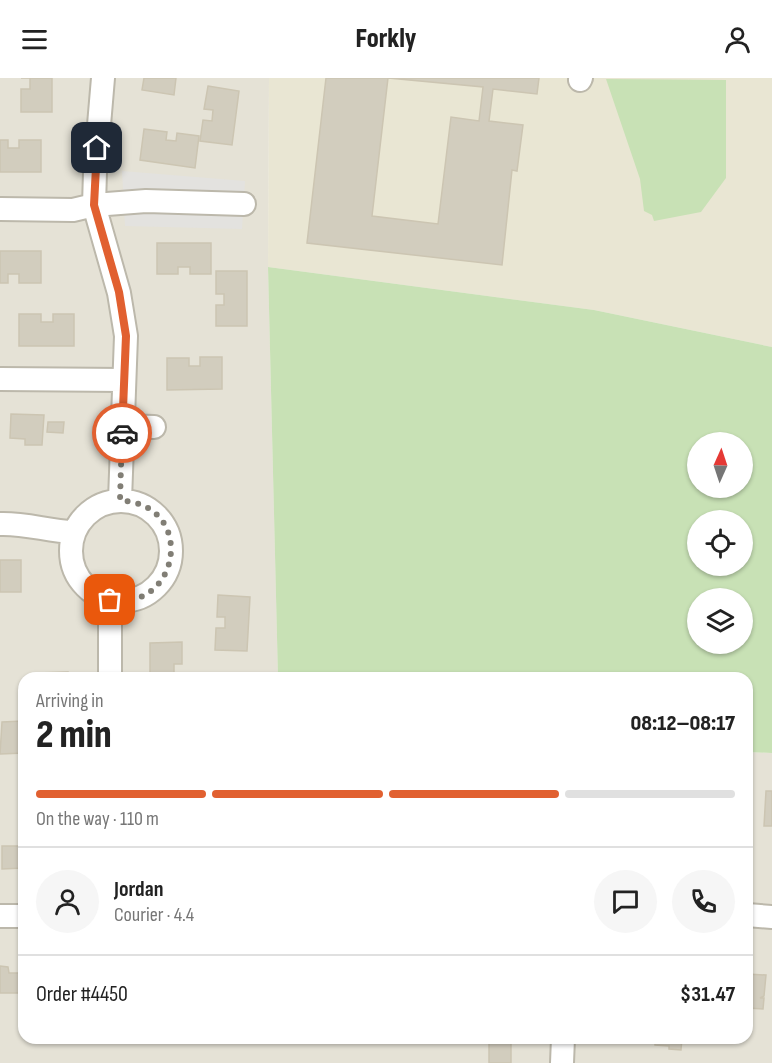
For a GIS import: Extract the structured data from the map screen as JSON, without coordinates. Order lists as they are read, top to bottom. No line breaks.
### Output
{"north":"top","page":{"header":"Forkly","heading":["2 min","Arriving in","08:12–08:17"],"panel":["Jordan","Courier · 4.4","Order #4450","$31.47"],"bar":"On the way · 110 m"}}
